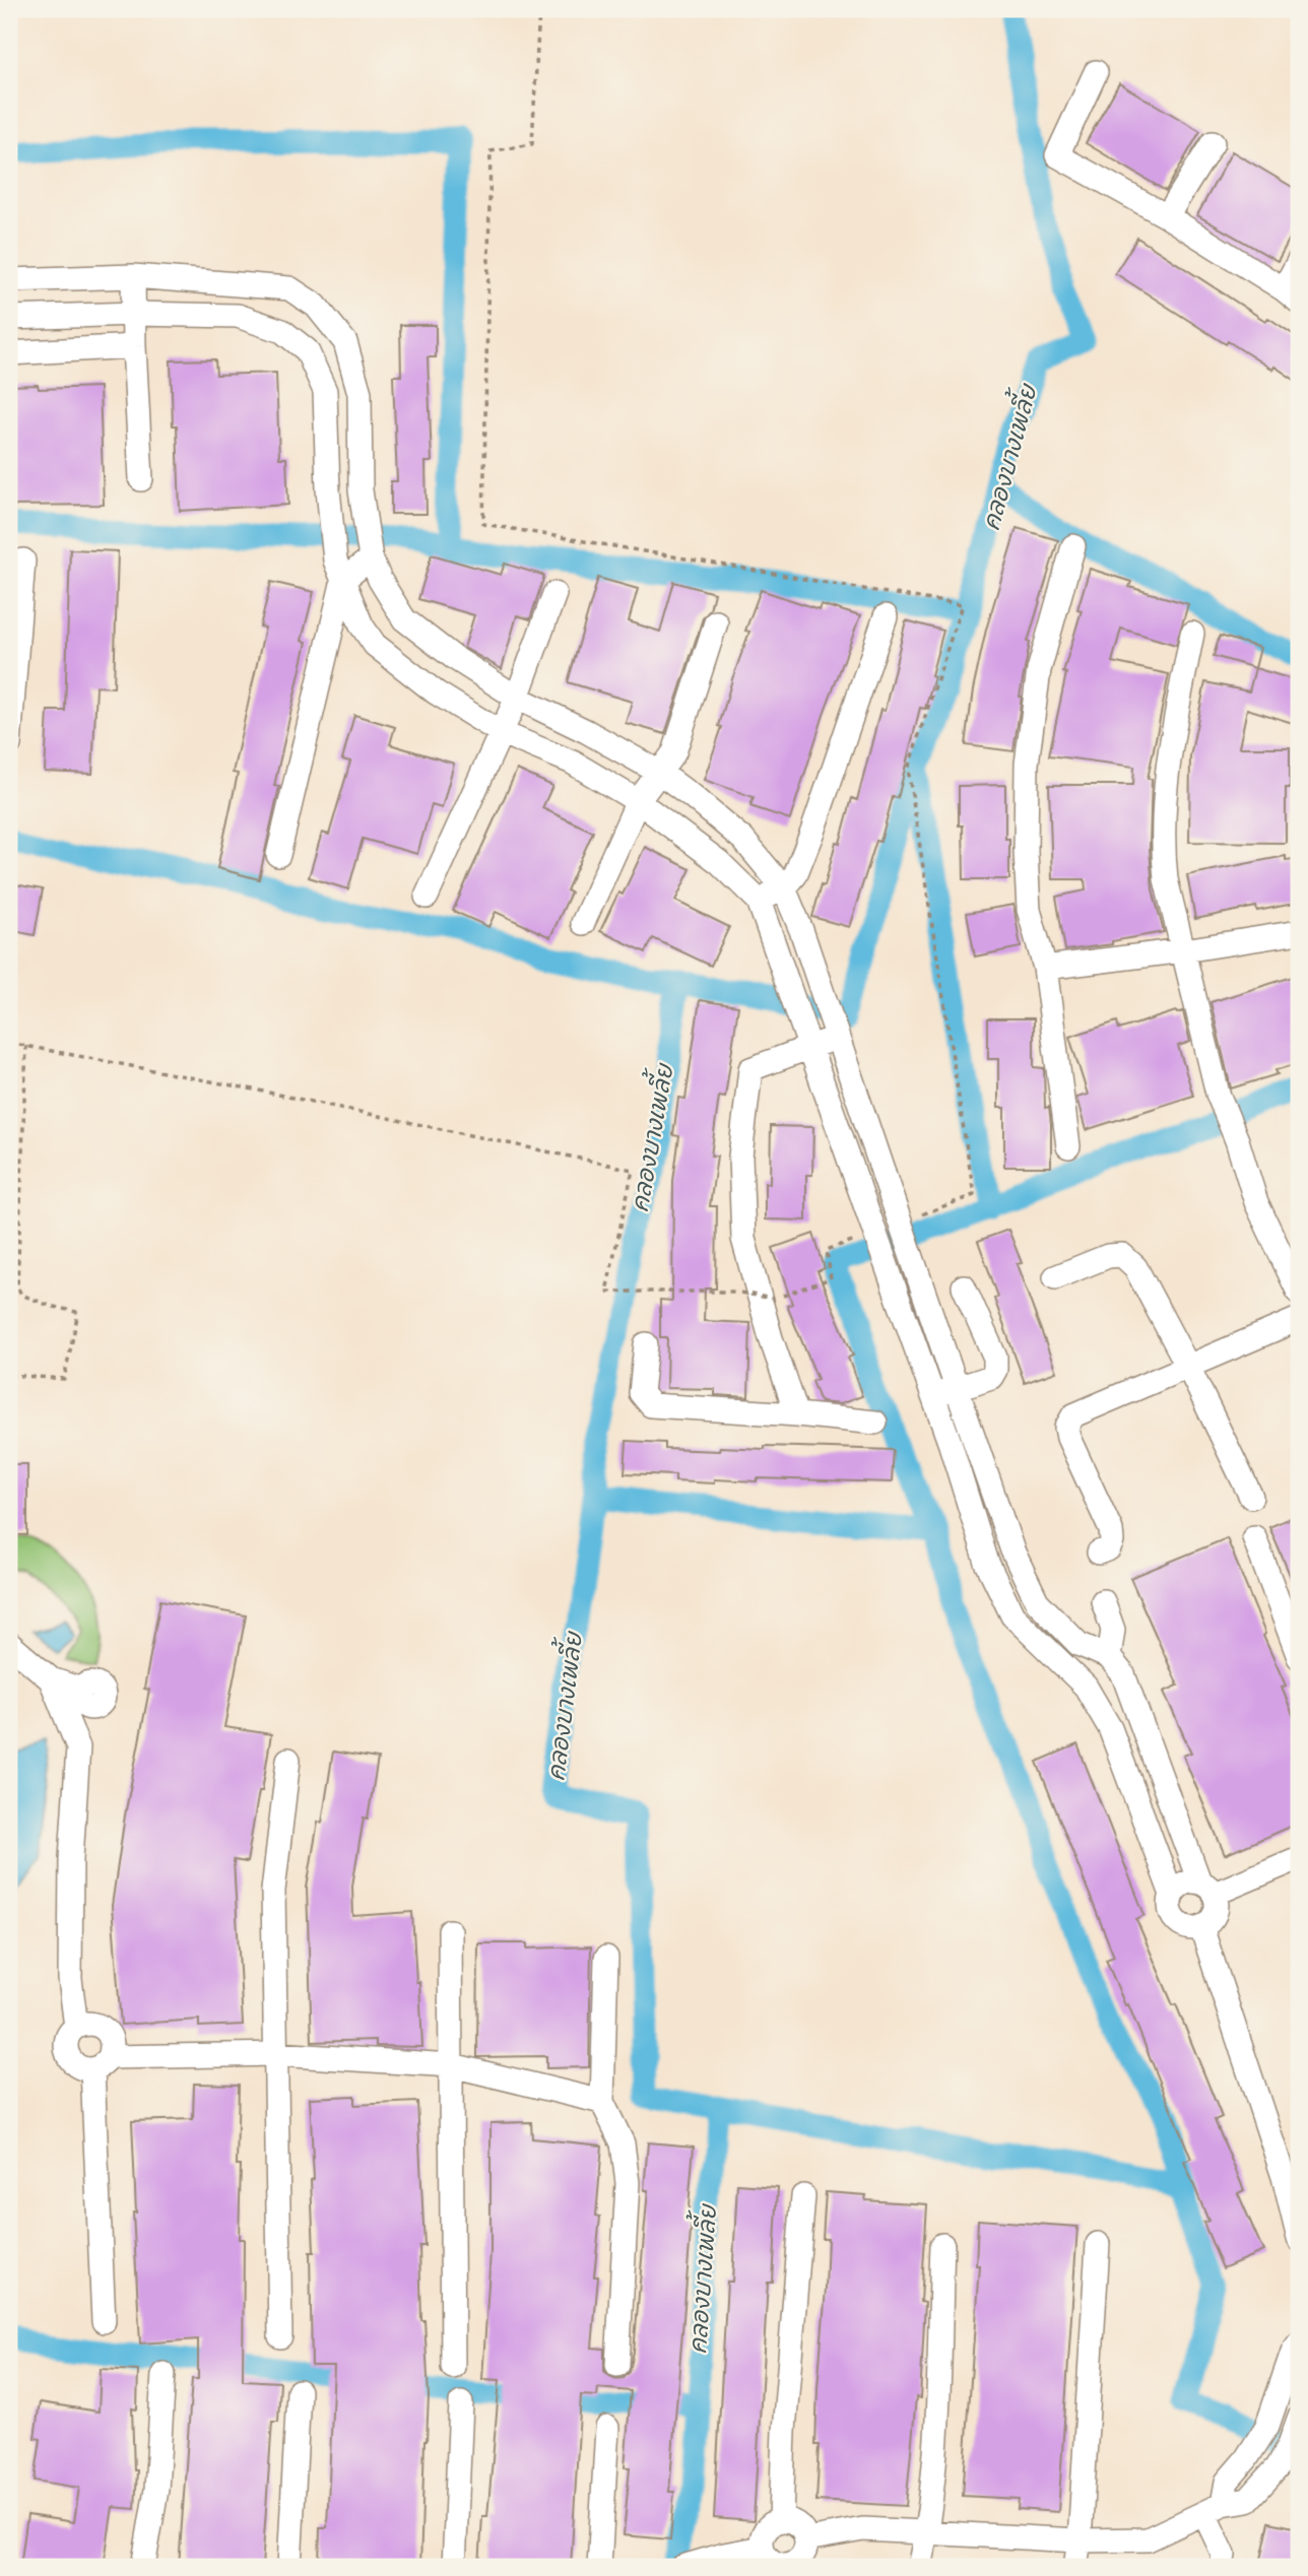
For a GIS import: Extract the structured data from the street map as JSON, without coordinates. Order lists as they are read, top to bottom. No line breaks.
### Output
{"water":["คลองบางเพลี้ย"]}
